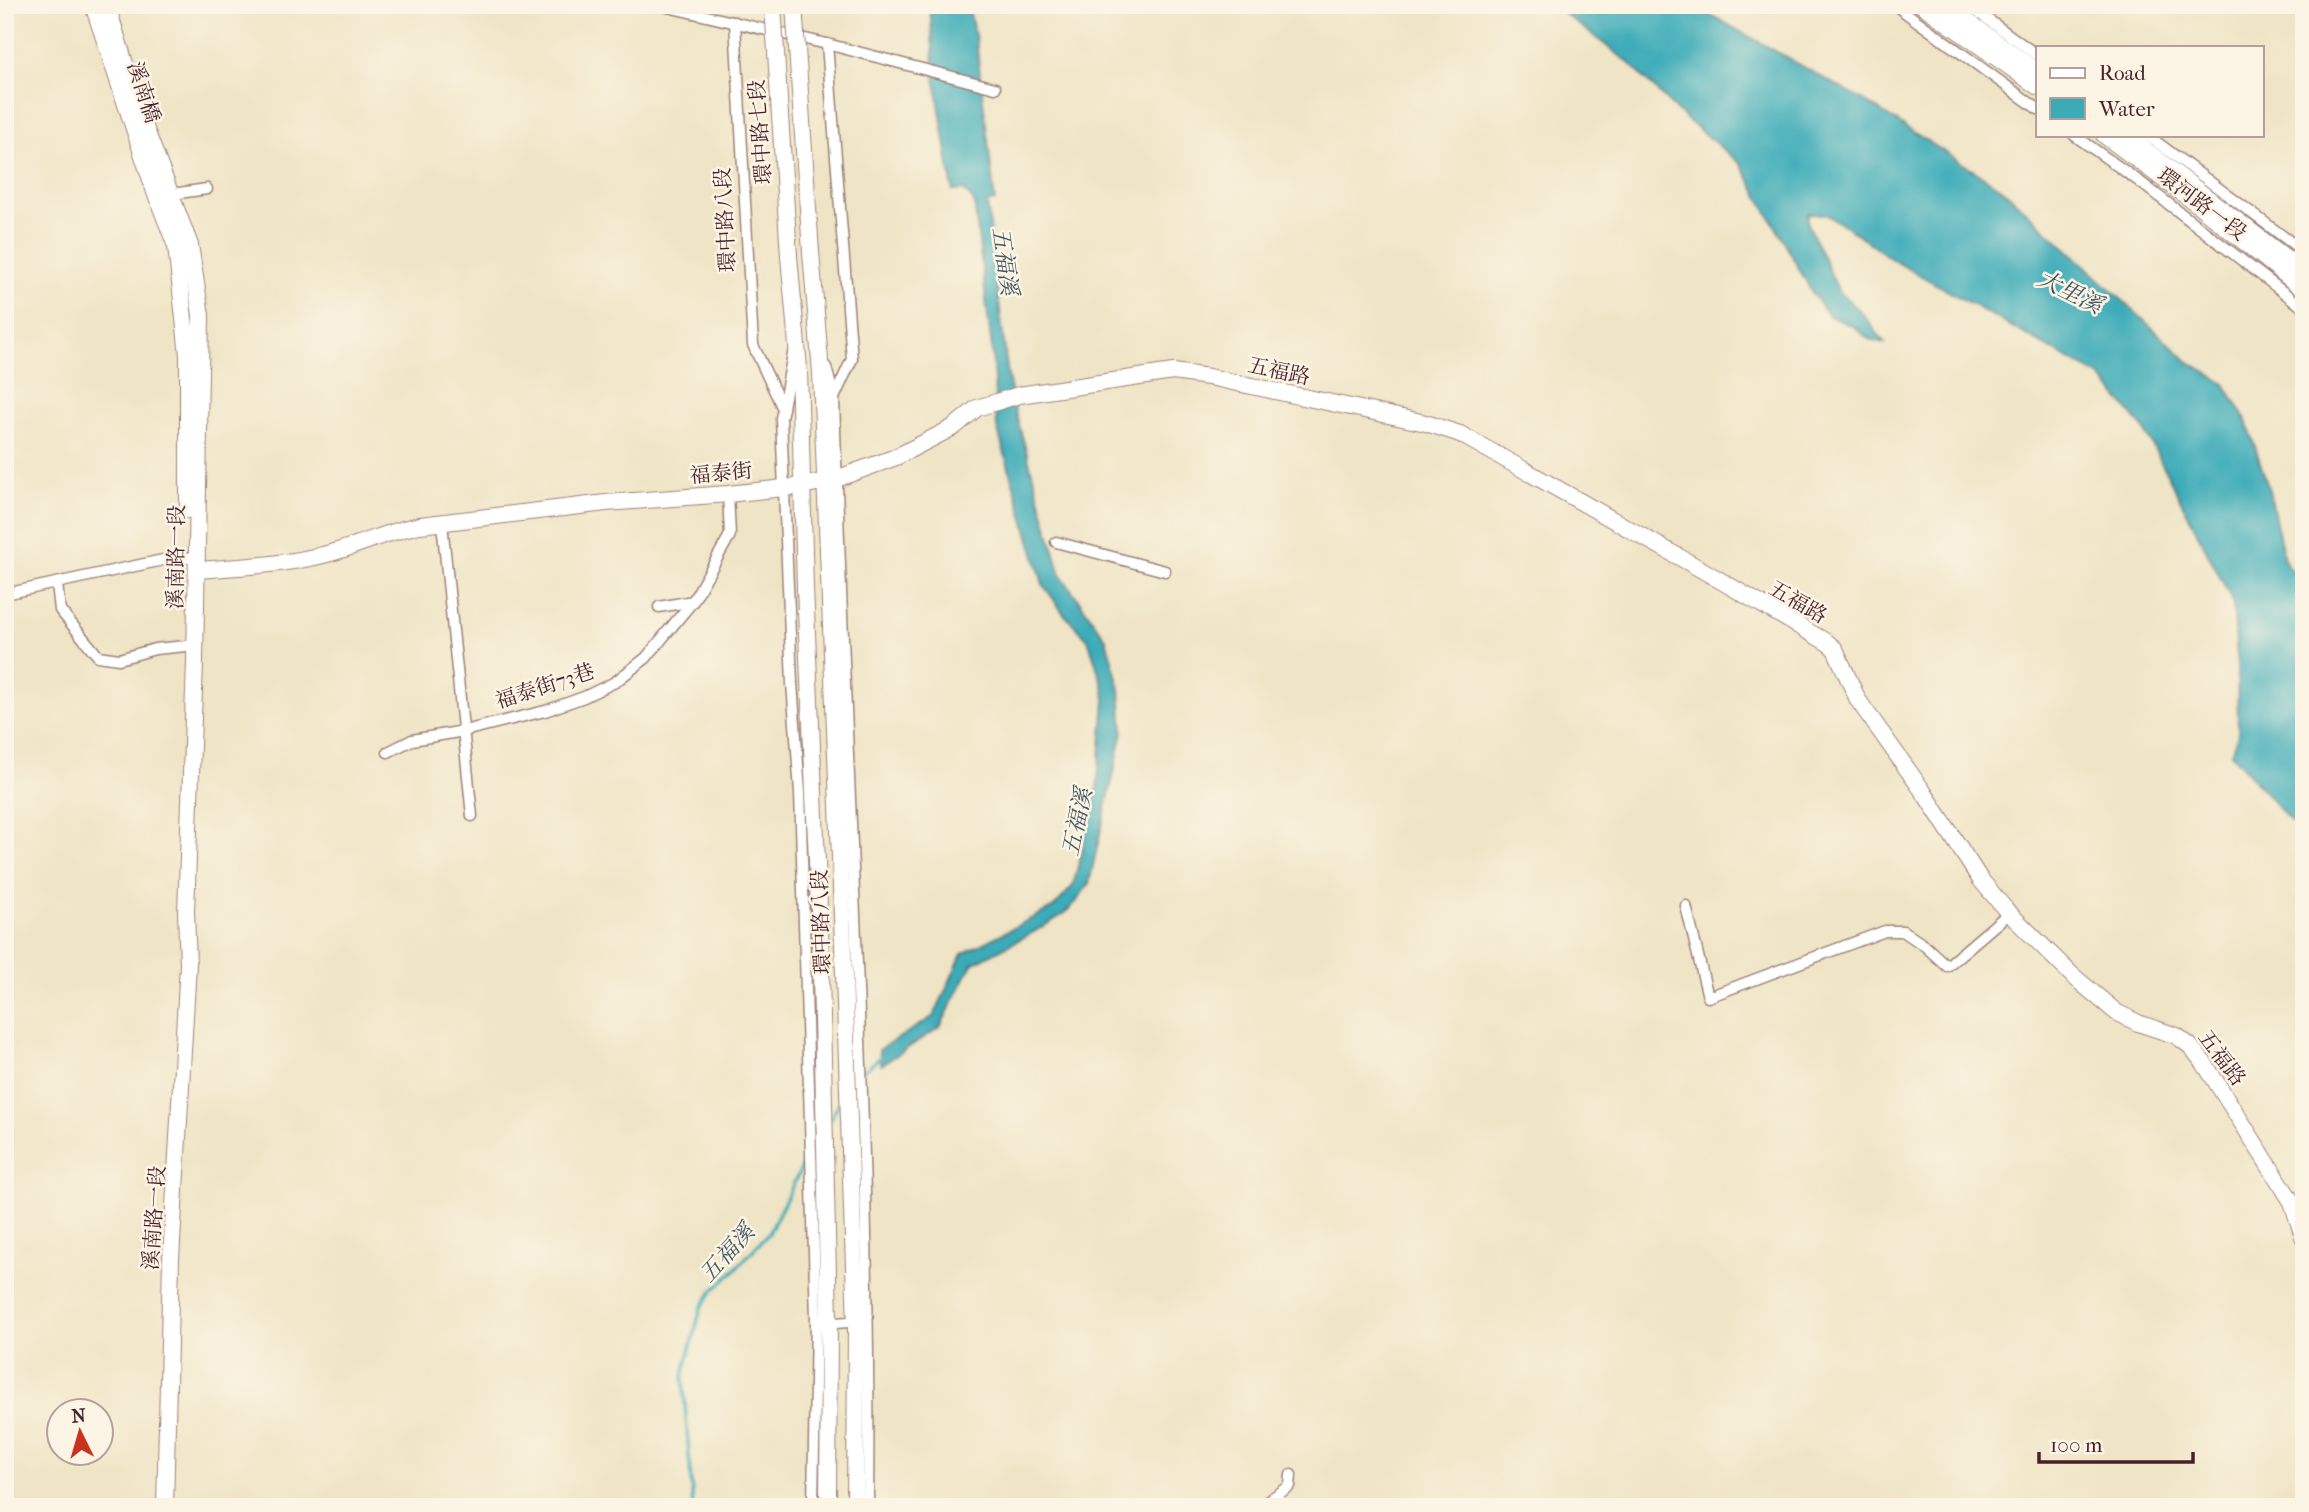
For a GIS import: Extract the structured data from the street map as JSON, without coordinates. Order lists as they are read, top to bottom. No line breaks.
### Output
{"streets":{"street":["溪南橋","環中路七段","環河路一段","環中路八段","五福路","福泰街","溪南路一段","福泰街73巷"]},"crossings":[["溪南橋","溪南路一段"],["環中路七段","環中路八段"],["環中路八段","福泰街"],["五福路","福泰街"],["福泰街","溪南路一段"],["福泰街","福泰街73巷"]],"water":["五福溪","大里溪"],"legend":["Road","Water"],"scale_bar":"100 m","north":"top"}
